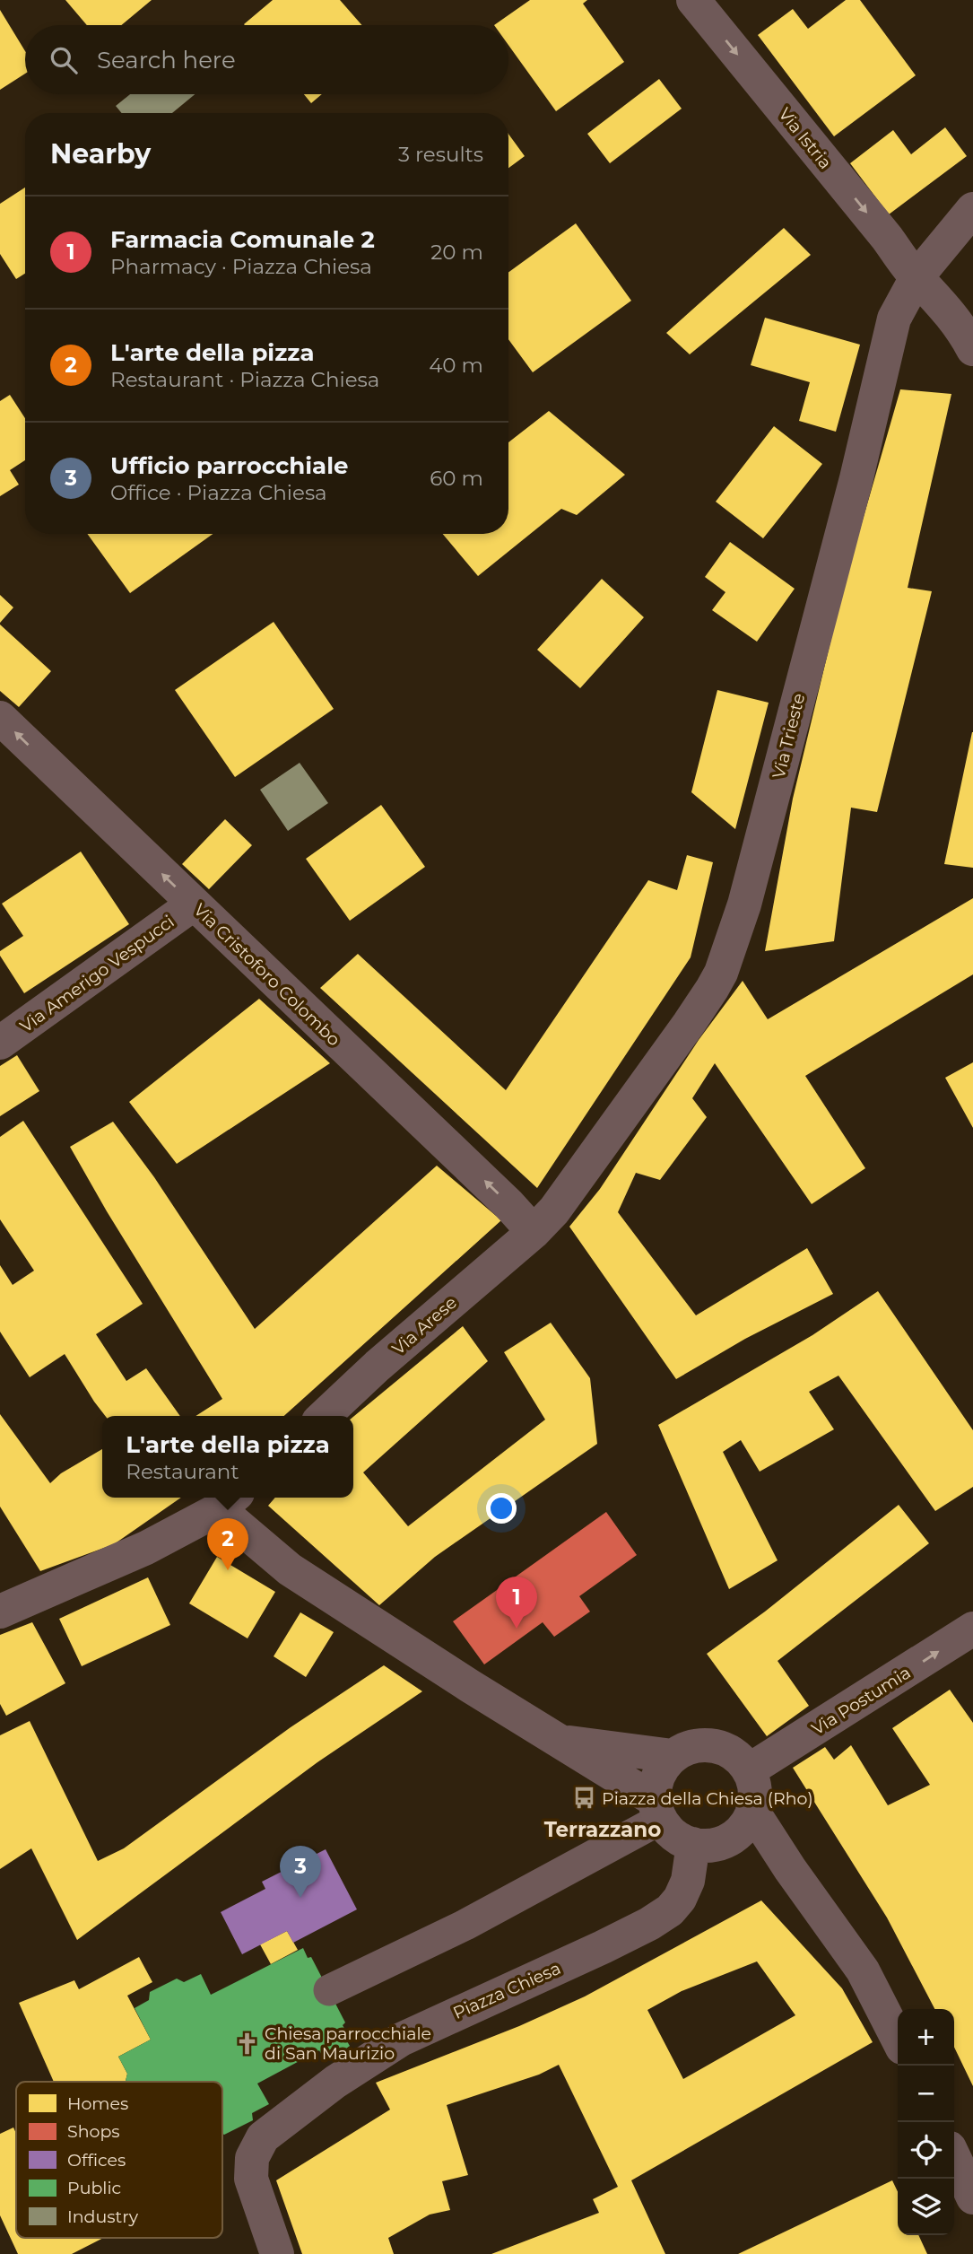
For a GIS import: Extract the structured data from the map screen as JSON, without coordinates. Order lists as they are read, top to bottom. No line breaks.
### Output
{"streets":{"street":["Via Istria","Via Trieste","Via Amerigo Vespucci","Via Cristoforo Colombo","Via Arese","Via Postumia","Piazza Chiesa"]},"crossings":[["Via Istria","Via Trieste"],["Via Trieste","Via Cristoforo Colombo"],["Via Trieste","Via Arese"],["Via Amerigo Vespucci","Via Cristoforo Colombo"],["Via Cristoforo Colombo","Via Arese"],["Via Postumia","Piazza Chiesa"]],"one_way":["Via Istria","Via Cristoforo Colombo","Via Postumia"],"districts":["Terrazzano"],"places":{"bus stop":["Piazza della Chiesa (Rho)"],"church":["Chiesa parrocchiale di San Maurizio"]},"legend":["Homes","Shops","Offices","Public","Industry"],"page":{"search":"Search here","heading":["Nearby","3 results"],"list":[{"mark":"1","name":"Farmacia Comunale 2","note":"Pharmacy · Piazza Chiesa","value":"20 m"},{"mark":"2","name":"L'arte della pizza","note":"Restaurant · Piazza Chiesa","value":"40 m"},{"mark":"3","name":"Ufficio parrocchiale","note":"Office · Piazza Chiesa","value":"60 m"}],"popup":["L'arte della pizza","Restaurant"],"pins":["2","1","3"],"map_buttons":["+","−"]}}
